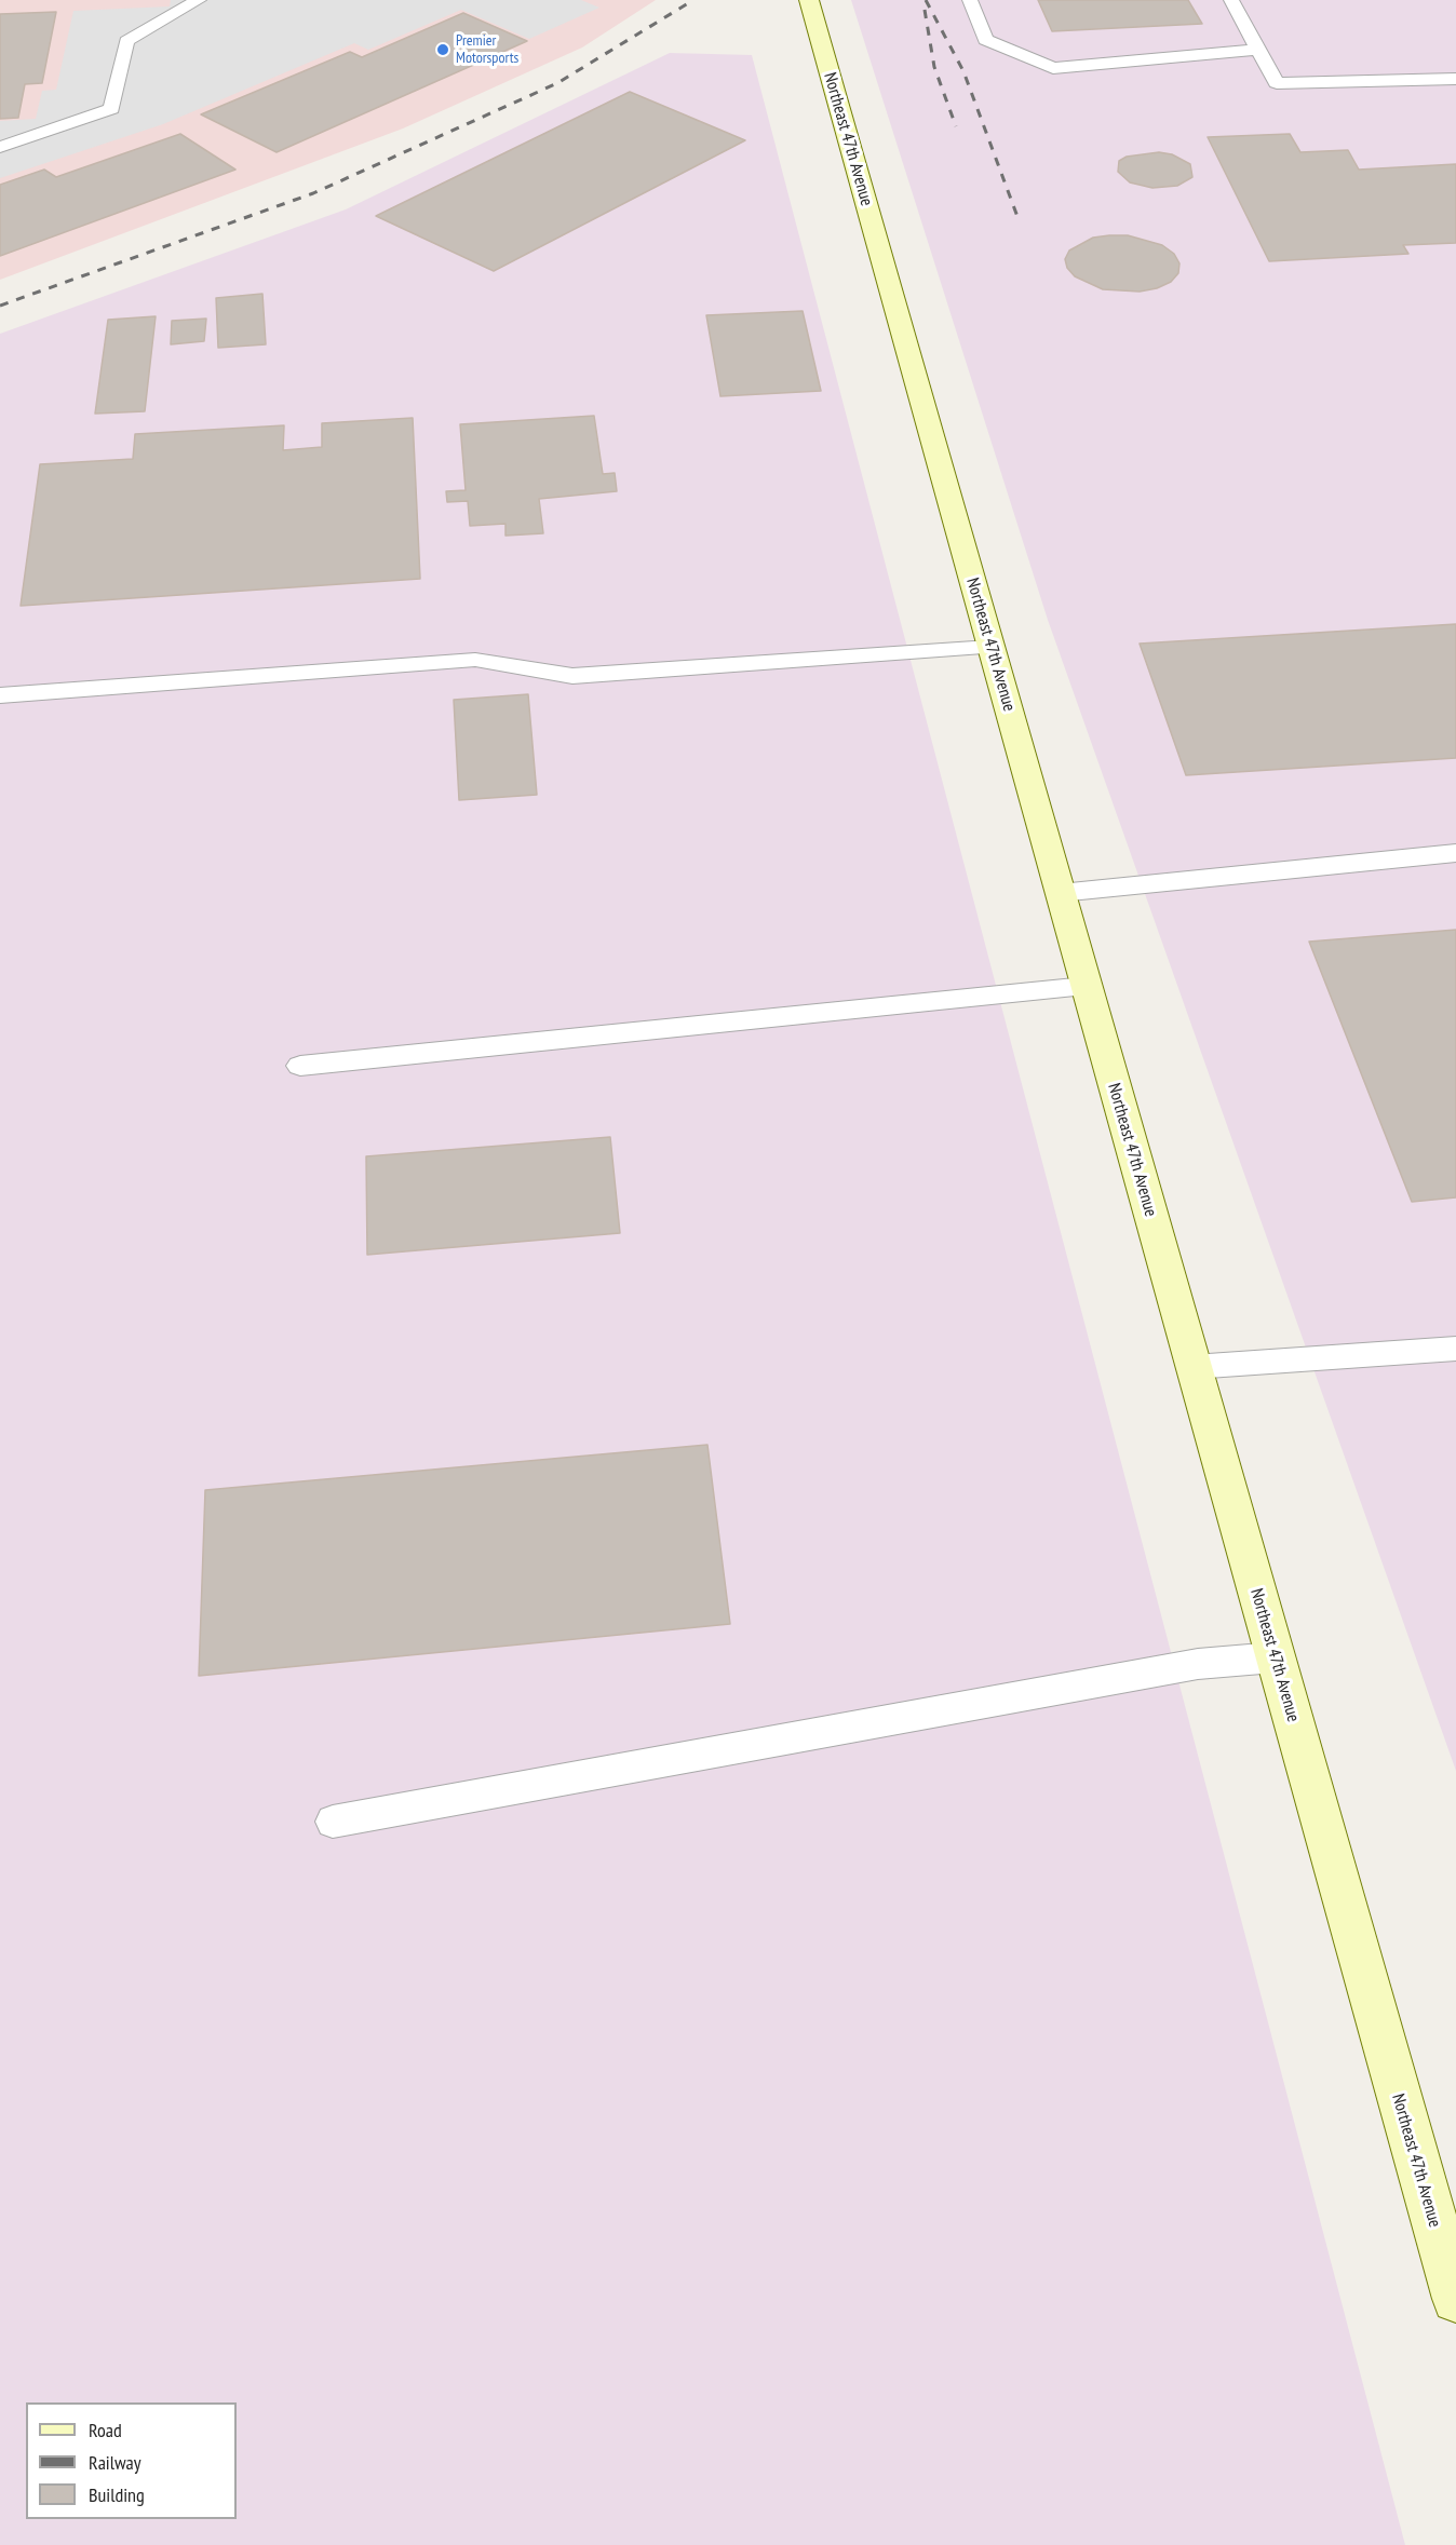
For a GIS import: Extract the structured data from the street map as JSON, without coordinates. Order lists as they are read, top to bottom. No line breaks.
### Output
{"streets":{"street":["Northeast 47th Avenue"]},"places":["Premier Motorsports"],"legend":["Road","Railway","Building"]}
